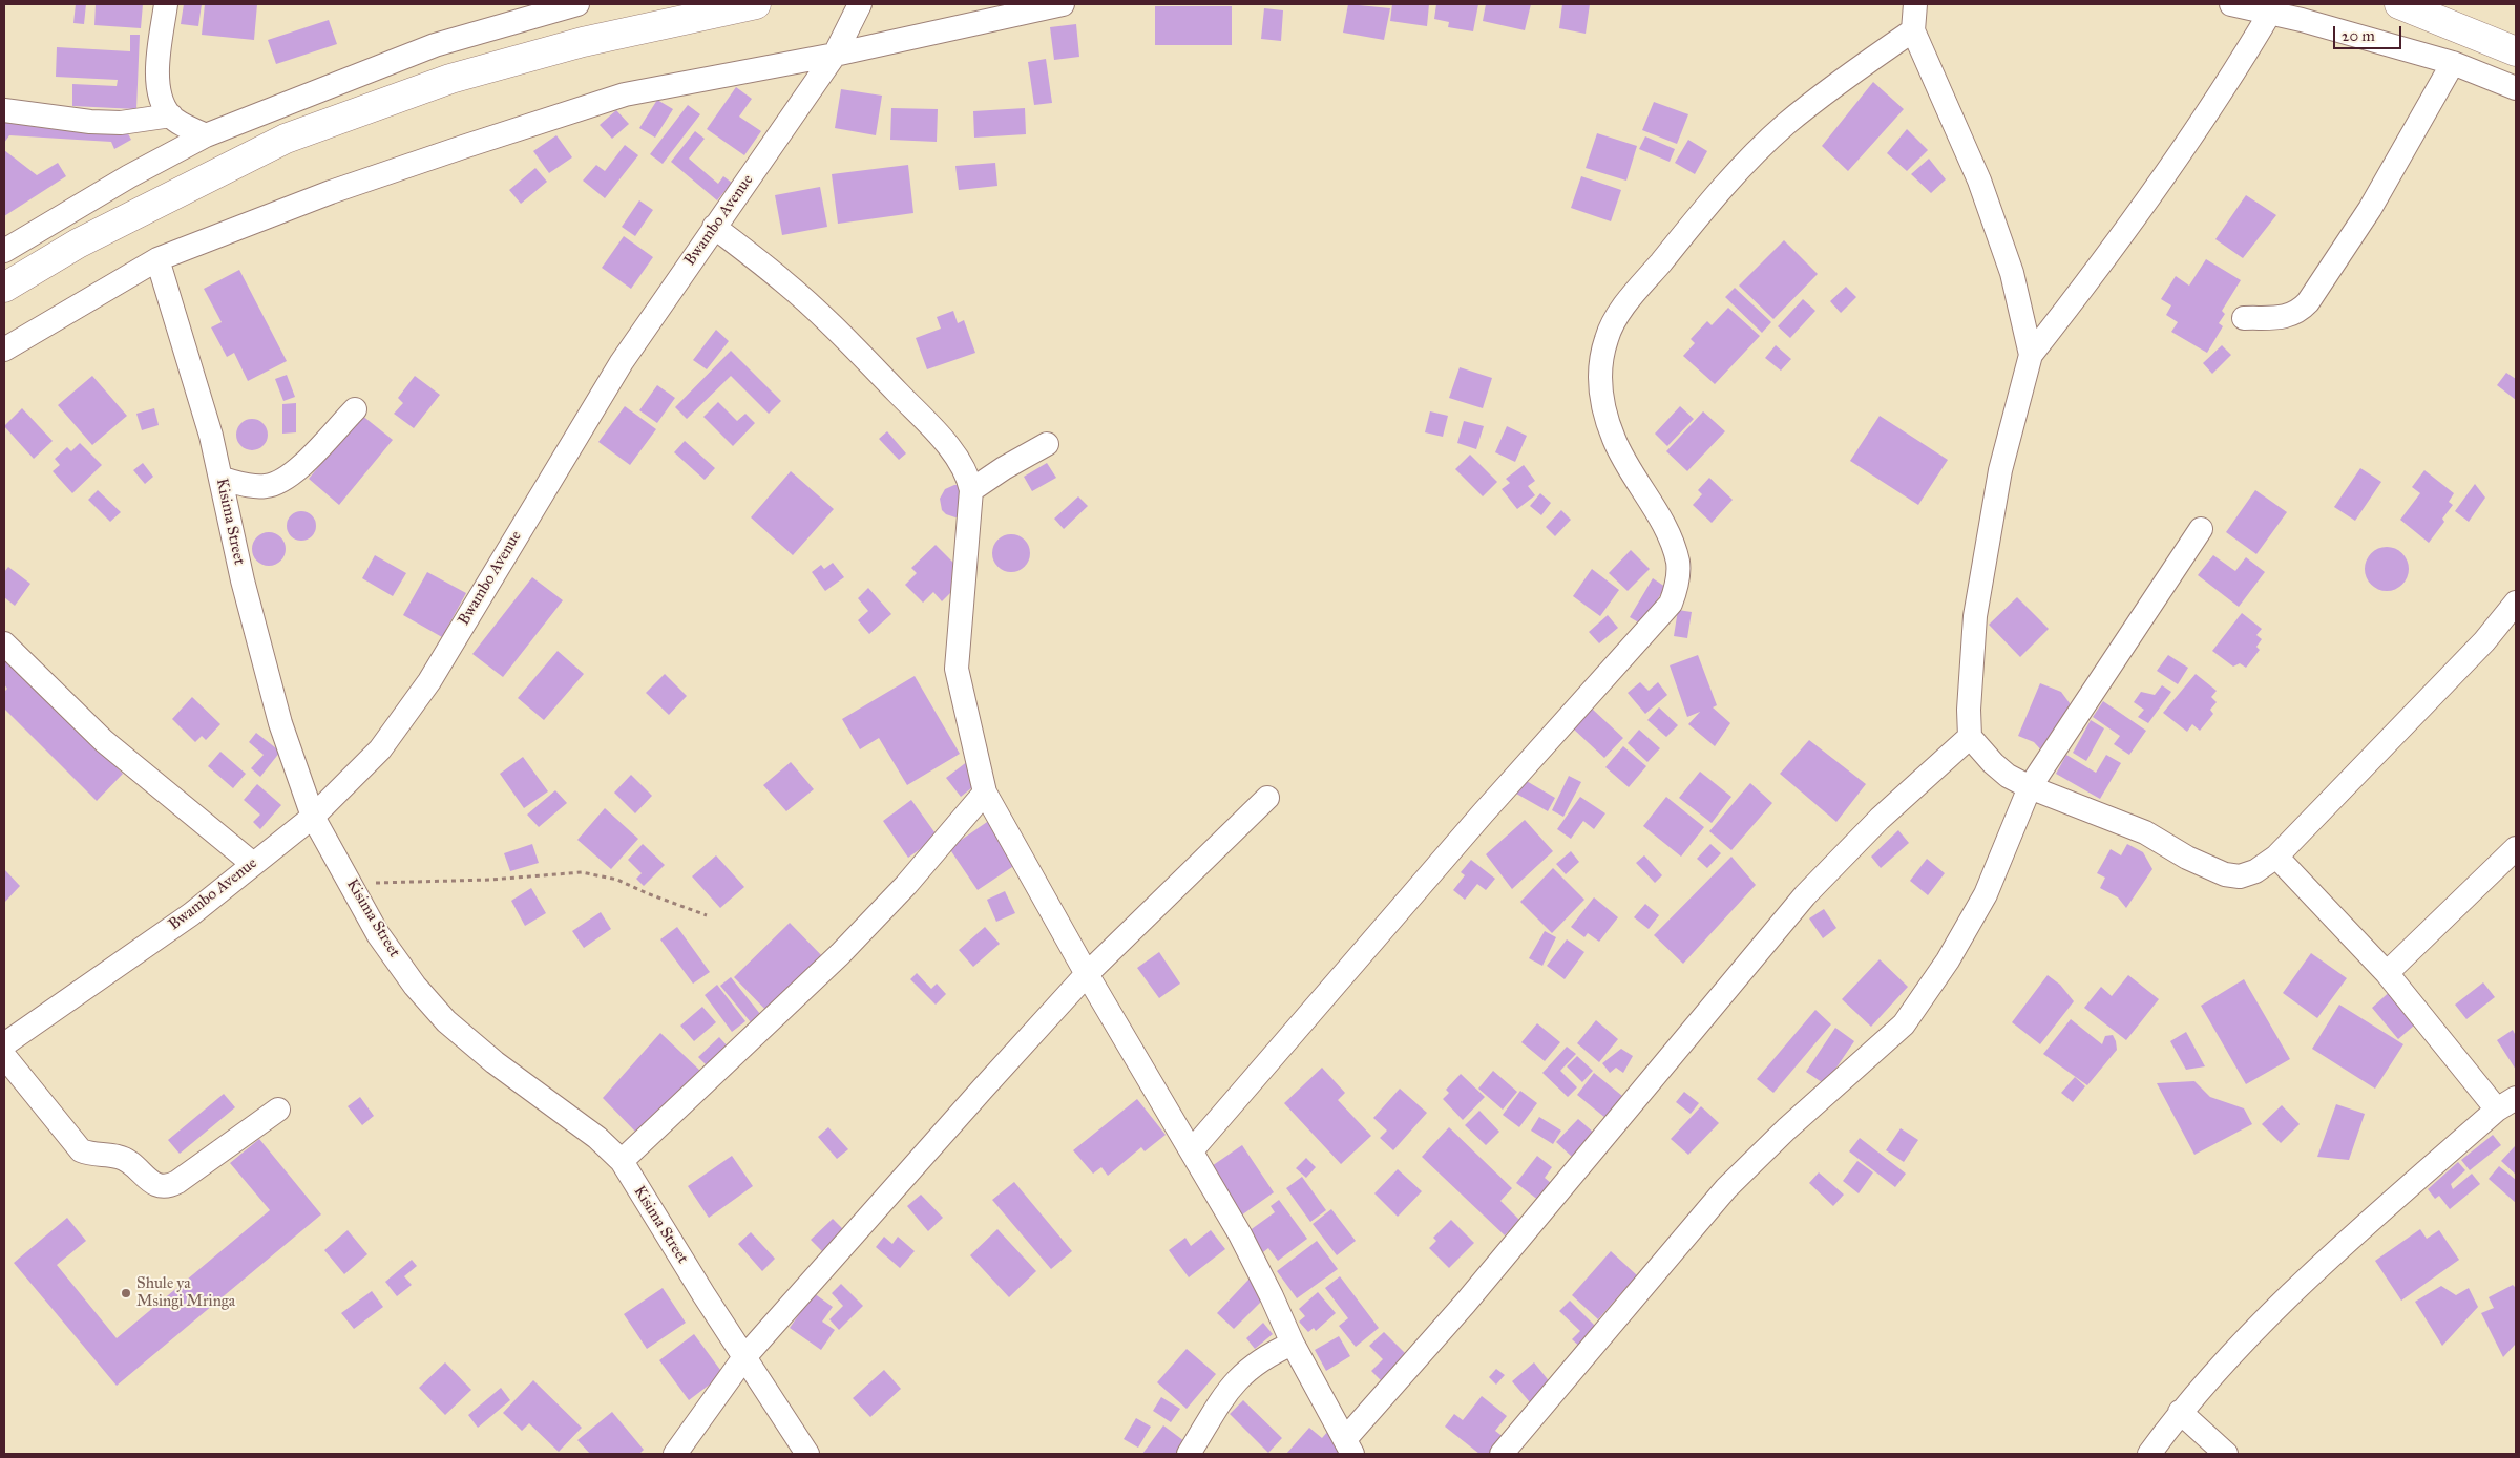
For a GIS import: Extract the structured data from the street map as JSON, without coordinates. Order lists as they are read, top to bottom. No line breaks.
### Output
{"streets":{"street":["Bwambo Avenue","Kisima Street"]},"crossings":[["Bwambo Avenue","Kisima Street"]],"places":["Shule ya Msingi Mringa"],"scale_bar":"20 m"}
